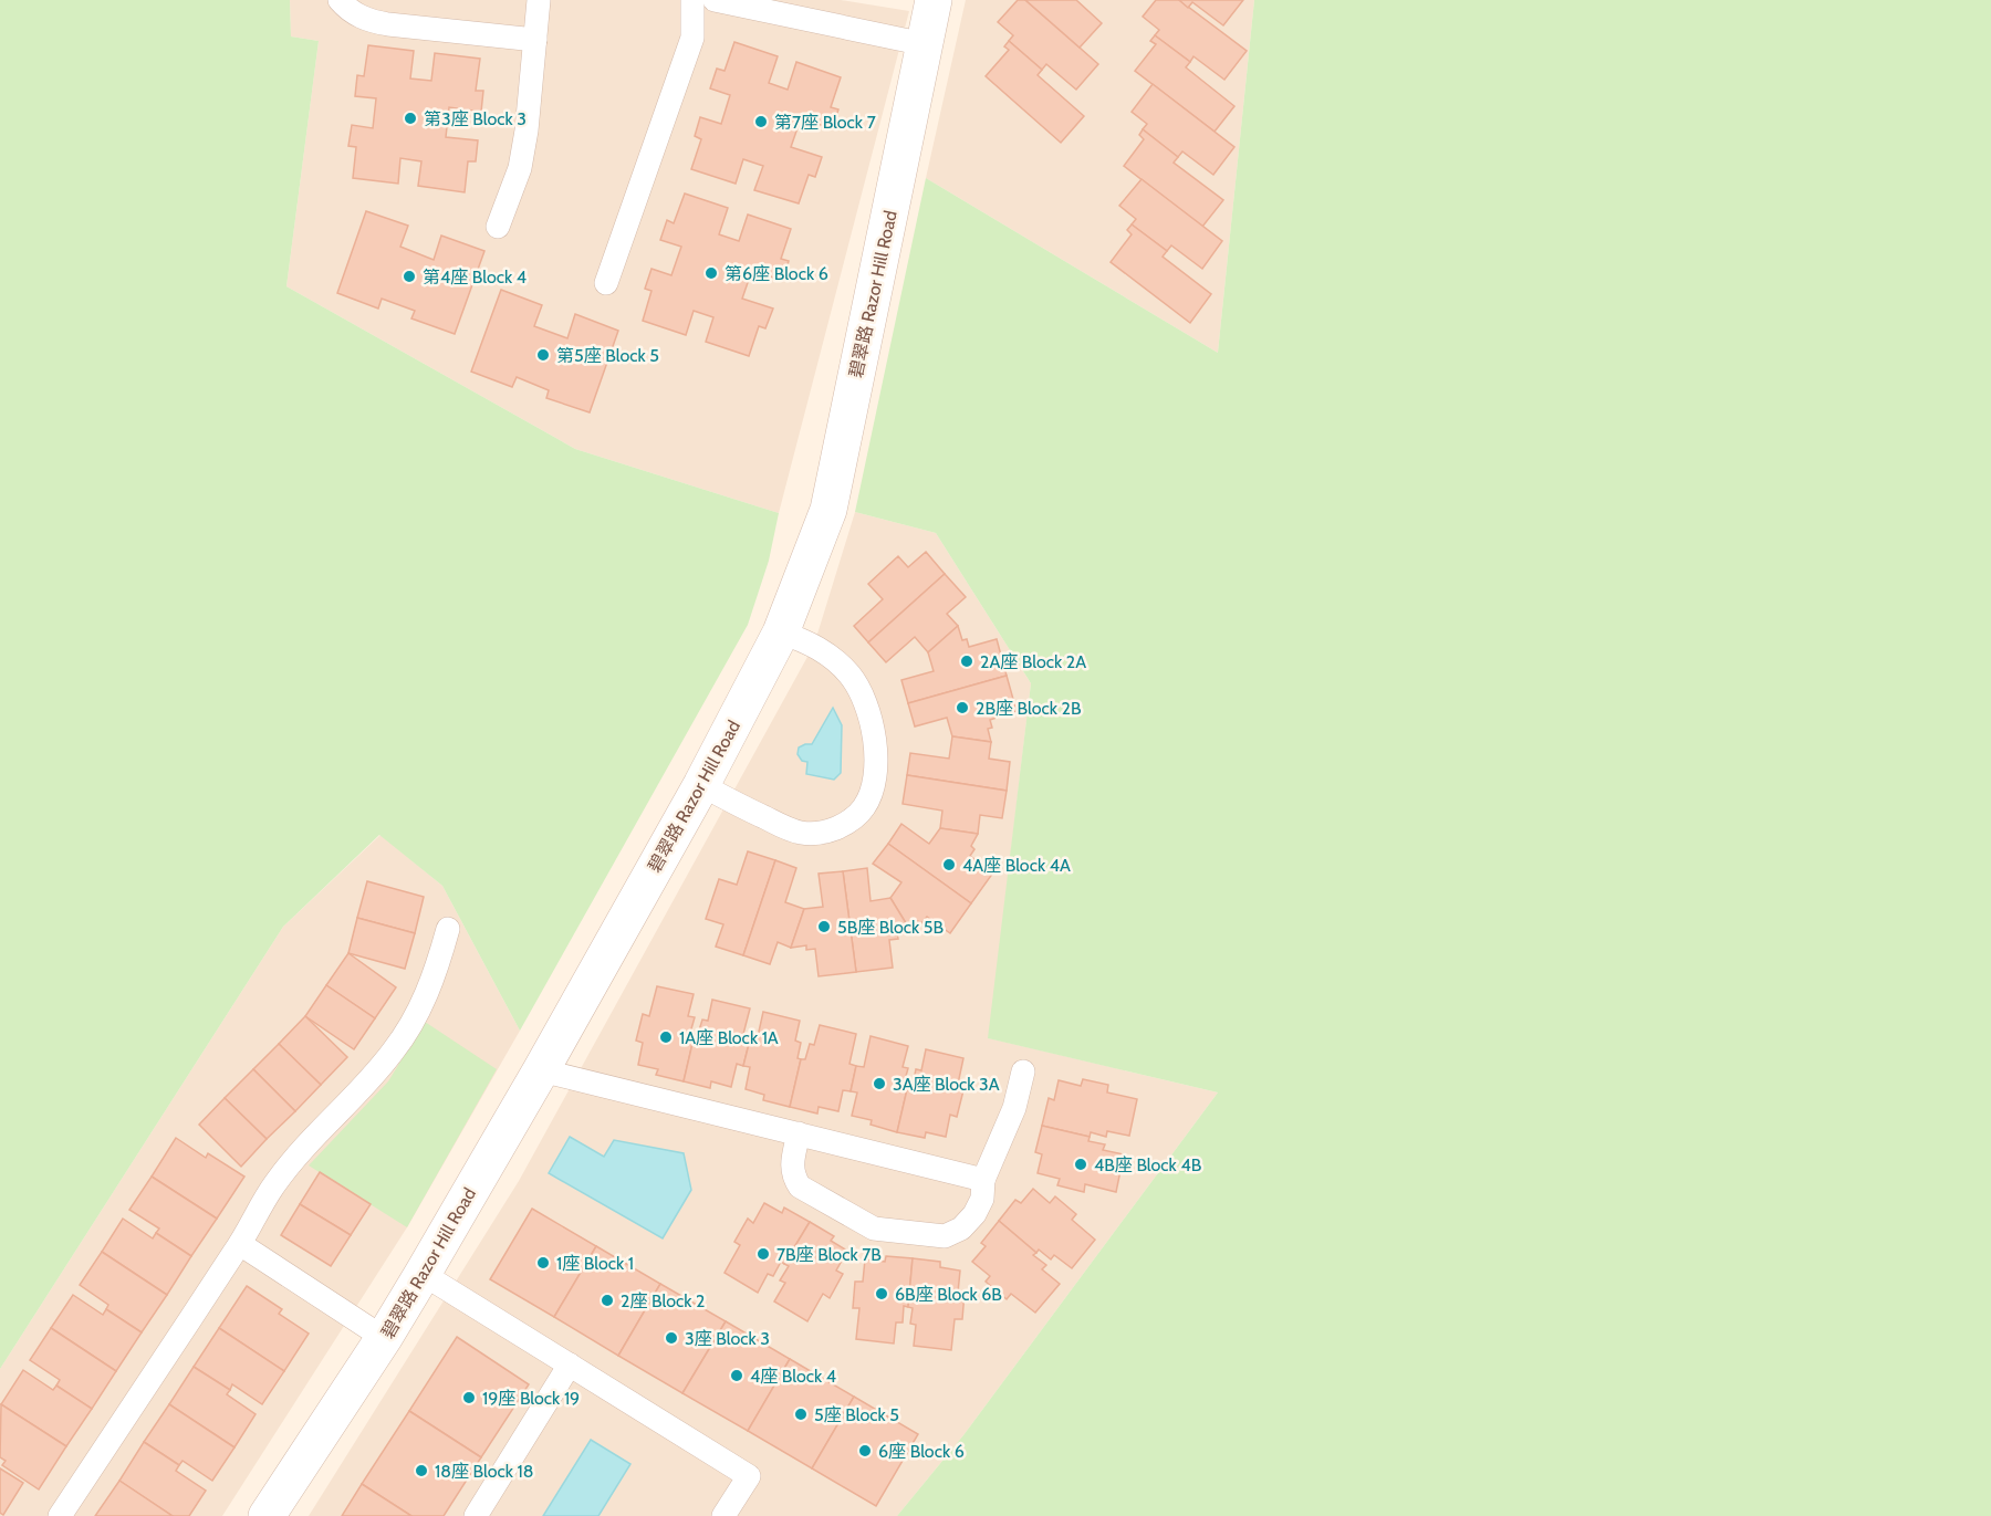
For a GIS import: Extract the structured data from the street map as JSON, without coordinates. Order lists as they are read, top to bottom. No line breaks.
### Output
{"streets":{"street":["碧翠路 Razor Hill Road"]},"places":["第3座 Block 3","第7座 Block 7","第6座 Block 6","第4座 Block 4","第5座 Block 5","2A座 Block 2A","2B座 Block 2B","4A座 Block 4A","5B座 Block 5B","1A座 Block 1A","3A座 Block 3A","4B座 Block 4B","7B座 Block 7B","1座 Block 1","6B座 Block 6B","2座 Block 2","3座 Block 3","4座 Block 4","19座 Block 19","5座 Block 5","6座 Block 6","18座 Block 18"]}
